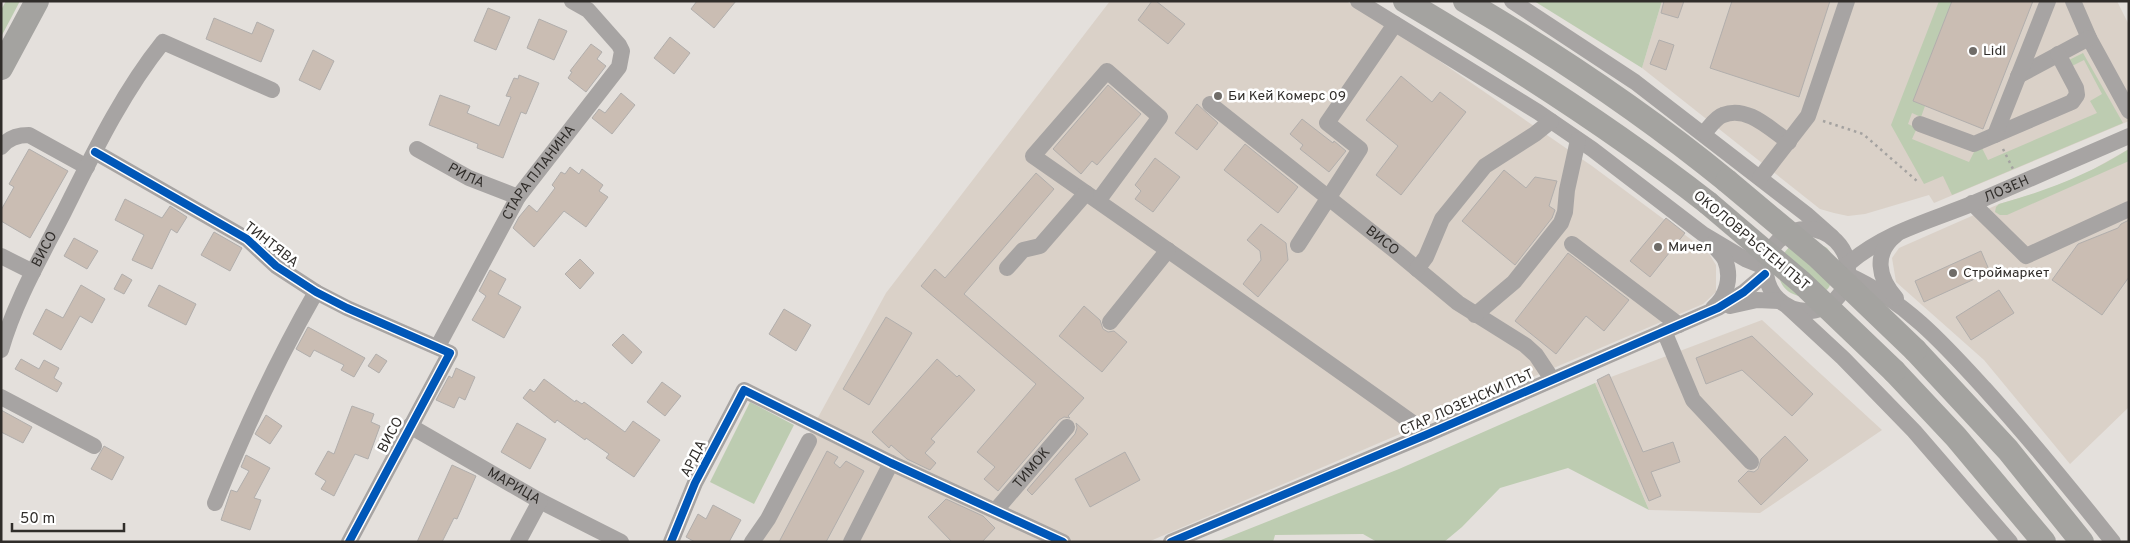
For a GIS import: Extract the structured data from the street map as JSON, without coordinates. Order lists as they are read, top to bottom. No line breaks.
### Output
{"streets":{"highway":["ОКОЛОВРЪСТЕН ПЪТ"],"street":["СТАРА ПЛАНИНА","РИЛА","ЛОЗЕН","ВИСО","ТИНТЯВА","СТАР ЛОЗЕНСКИ ПЪТ","АРДА","ТИМОК","МАРИЦА"]},"crossings":[["СТАРА ПЛАНИНА","РИЛА"],["СТАРА ПЛАНИНА","ВИСО"],["СТАРА ПЛАНИНА","ТИНТЯВА"],["ЛОЗЕН","СТАР ЛОЗЕНСКИ ПЪТ"],["ВИСО","ТИНТЯВА"],["ВИСО","СТАР ЛОЗЕНСКИ ПЪТ"],["ВИСО","МАРИЦА"]],"places":["Lidl","Би Кей Комерс 09","Мичел","Строймаркет"],"scale_bar":"50 m"}
